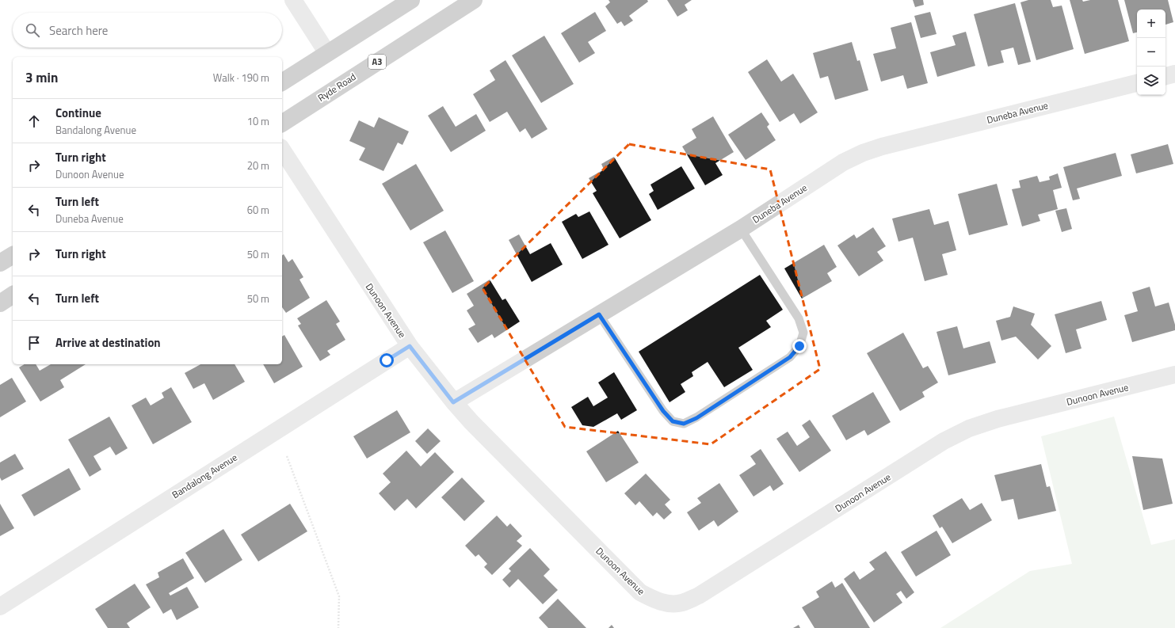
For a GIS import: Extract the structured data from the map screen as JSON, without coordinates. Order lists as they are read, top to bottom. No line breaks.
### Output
{"streets":{"highway":["A3","Ryde Road"],"street":["Duneba Avenue","Dunoon Avenue","Bandalong Avenue"]},"crossings":[["Duneba Avenue","Dunoon Avenue"],["Dunoon Avenue","Bandalong Avenue"]],"page":{"map_buttons":["+","−"],"search":"Search here","heading":["3 min","Walk · 190 m"],"list":[["Continue","Bandalong Avenue","10 m"],["Turn right","Dunoon Avenue","20 m"],["Turn left","Duneba Avenue","60 m"],["Turn right","50 m"],["Turn left","50 m"],"Arrive at destination"]}}
